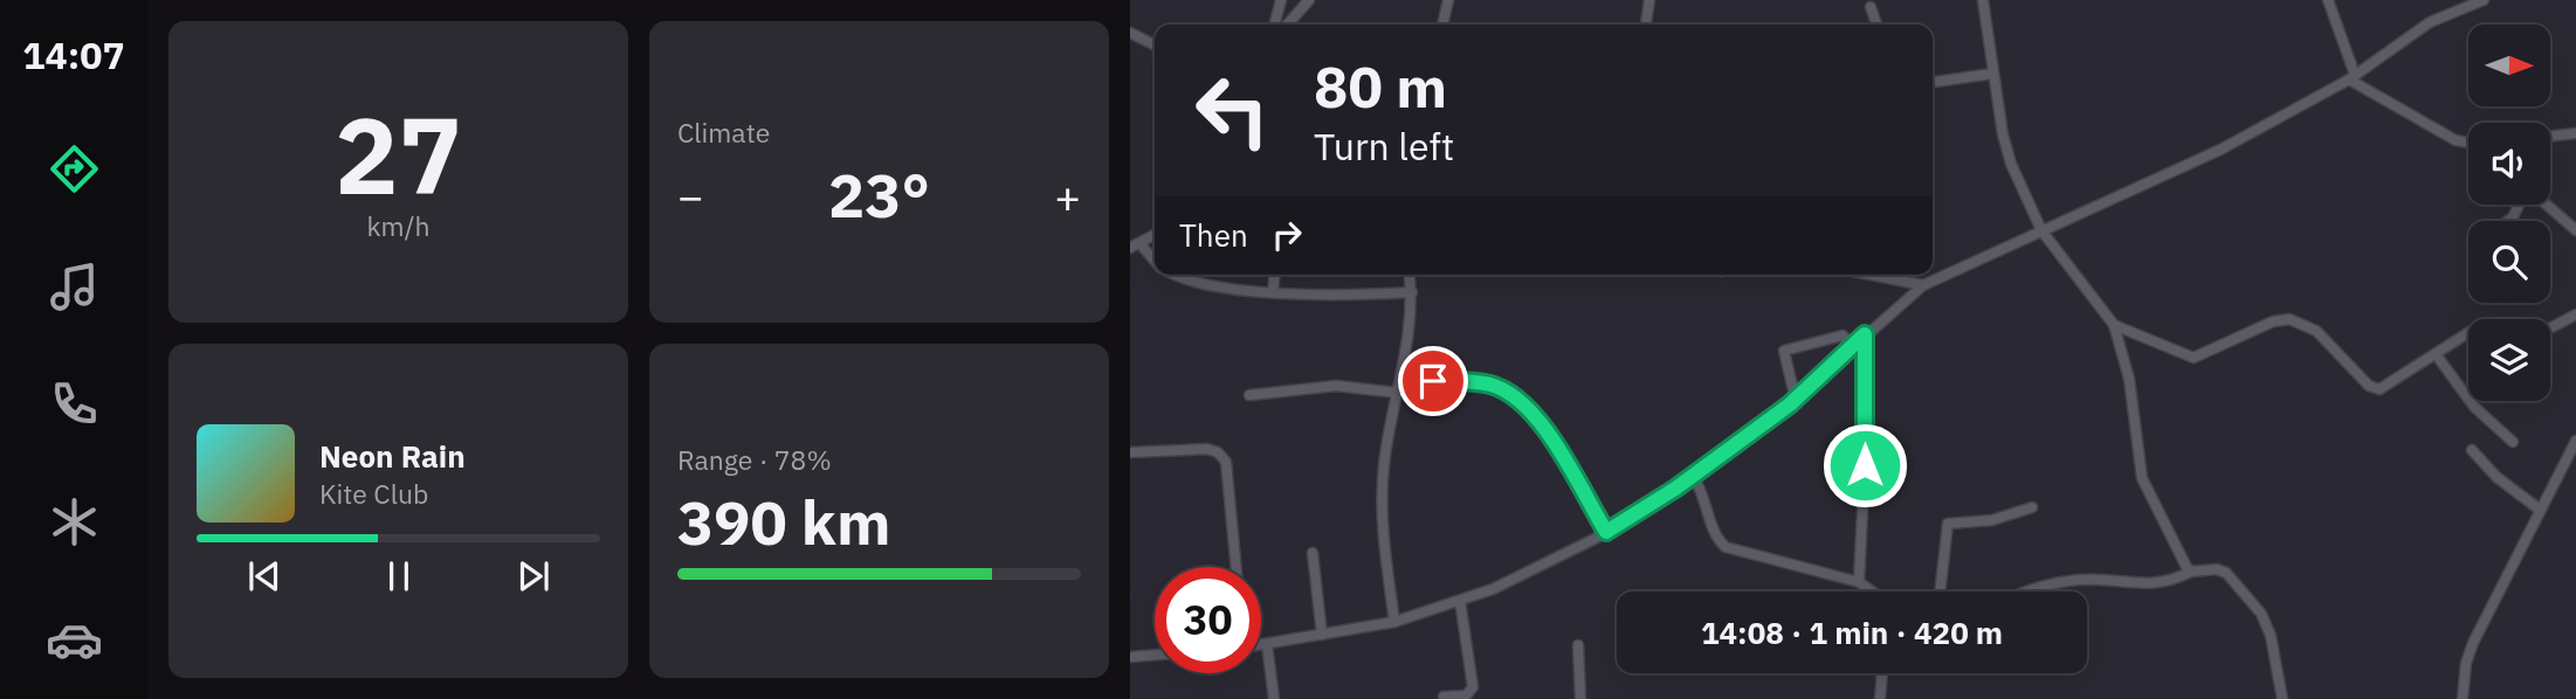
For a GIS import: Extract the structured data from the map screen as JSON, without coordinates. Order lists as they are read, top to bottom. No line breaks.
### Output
{"north":"right","page":{"tabs":"14:07","tile":[["27","km/h"],"Climate",["Range · 78%","390 km"]],"turn":["80 m","Turn left"],"heat":["−","23°","+"],"then":"Then","song":["Neon Rain","Kite Club"],"limit":"30","trip":"14:08 · 1 min · 420 m"}}
